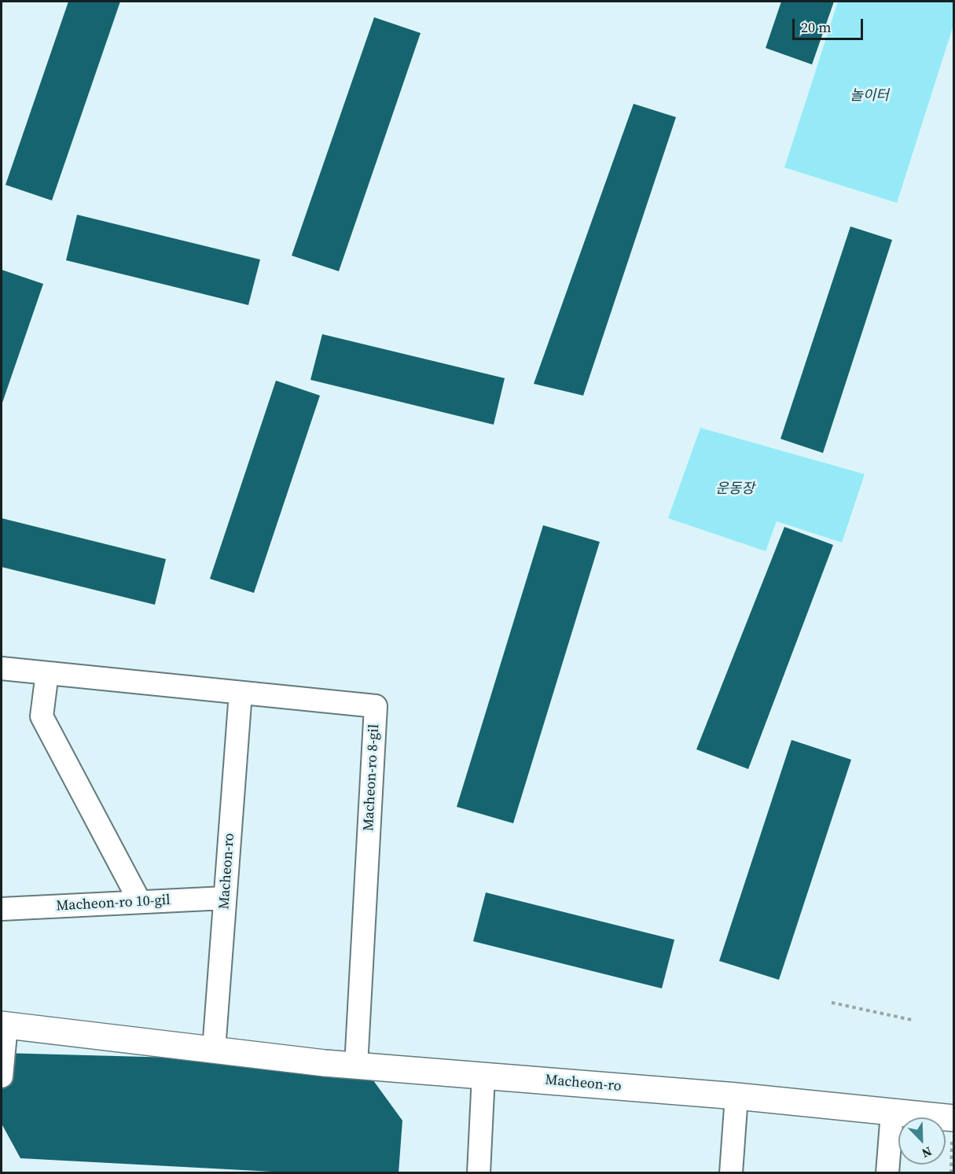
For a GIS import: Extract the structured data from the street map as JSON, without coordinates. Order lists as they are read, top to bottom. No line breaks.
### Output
{"streets":{"street":["Macheon-ro 8-gil","Macheon-ro","Macheon-ro 10-gil"]},"crossings":[["Macheon-ro 8-gil","Macheon-ro"],["Macheon-ro","Macheon-ro 10-gil"]],"parks":["놀이터","운동장"],"scale_bar":"20 m","north":"bottom right"}
